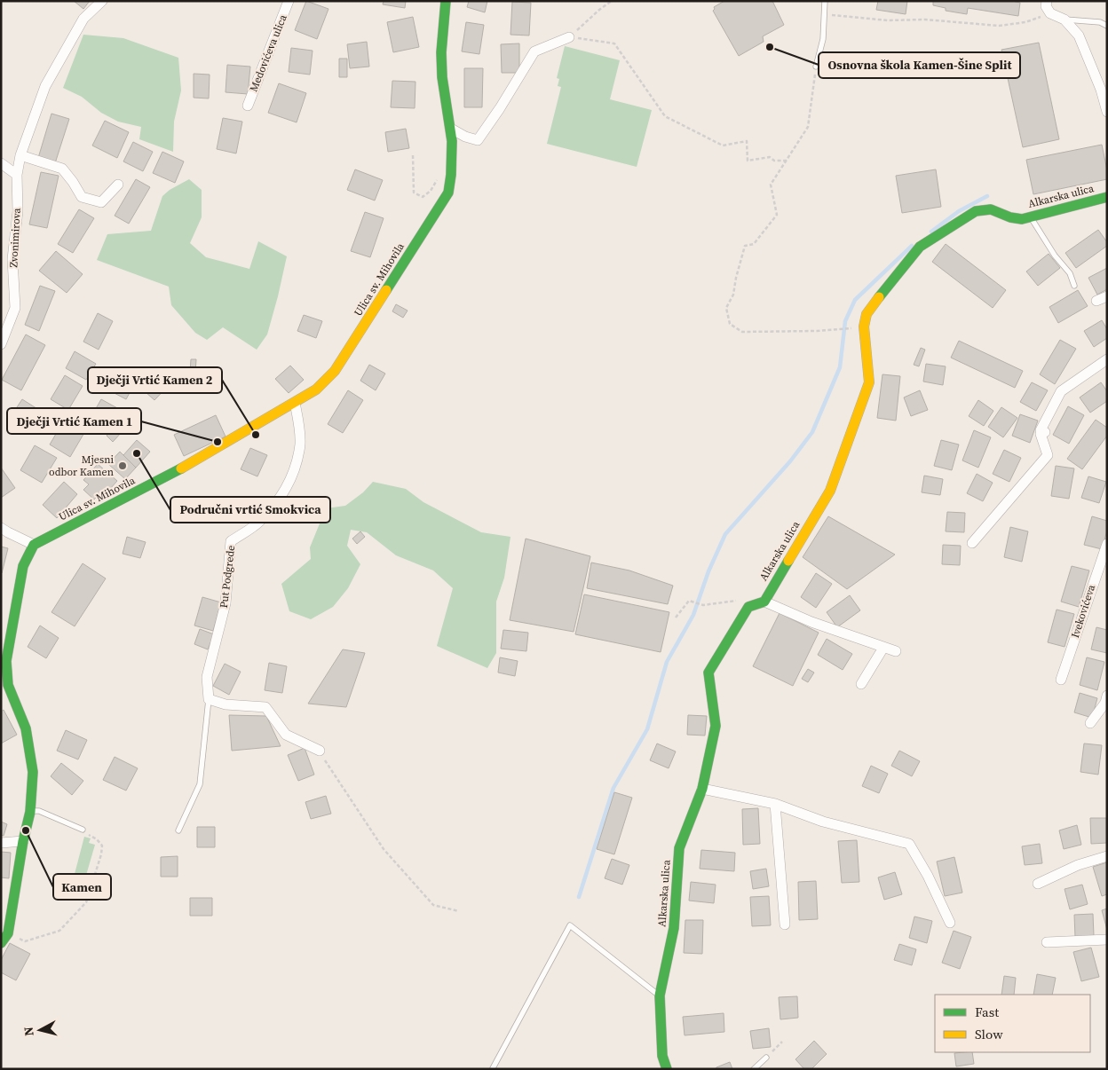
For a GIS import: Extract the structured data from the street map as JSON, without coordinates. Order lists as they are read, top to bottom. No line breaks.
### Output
{"streets":{"street":["Medovićeva ulica","Alkarska ulica","Zvonimirova","Ulica sv. Mihovila","Put Podgrede","Ivekovićeva"]},"crossings":[["Ulica sv. Mihovila","Put Podgrede"]],"places":["Osnovna škola Kamen-Šine Split","Dječji Vrtić Kamen 2","Dječji Vrtić Kamen 1","Područni vrtić Smokvica","Mjesni odbor Kamen","Kamen"],"legend":["Fast","Slow"],"north":"left"}
